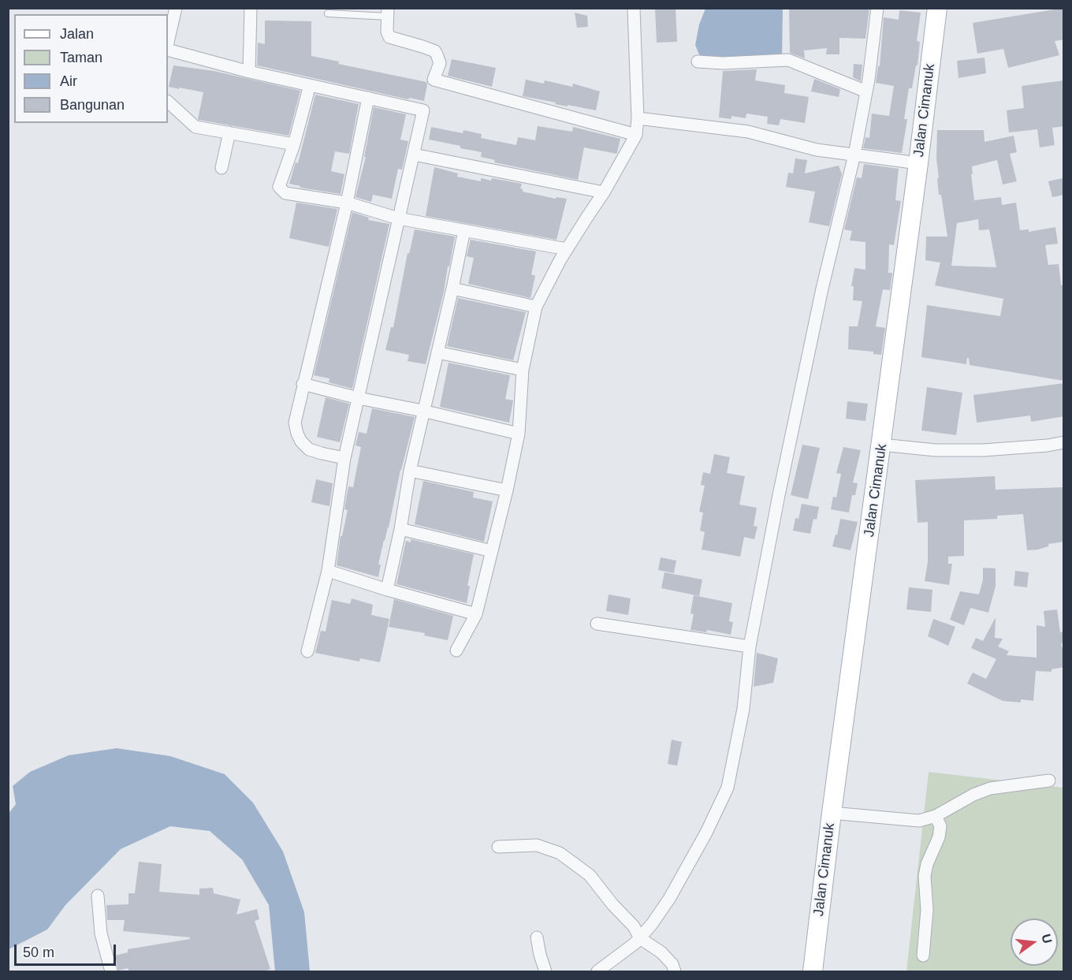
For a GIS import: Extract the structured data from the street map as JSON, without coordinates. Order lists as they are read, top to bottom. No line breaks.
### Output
{"streets":{"main road":["Jalan Cimanuk"]},"legend":["Jalan","Taman","Air","Bangunan"],"scale_bar":"50 m","north":"right"}
